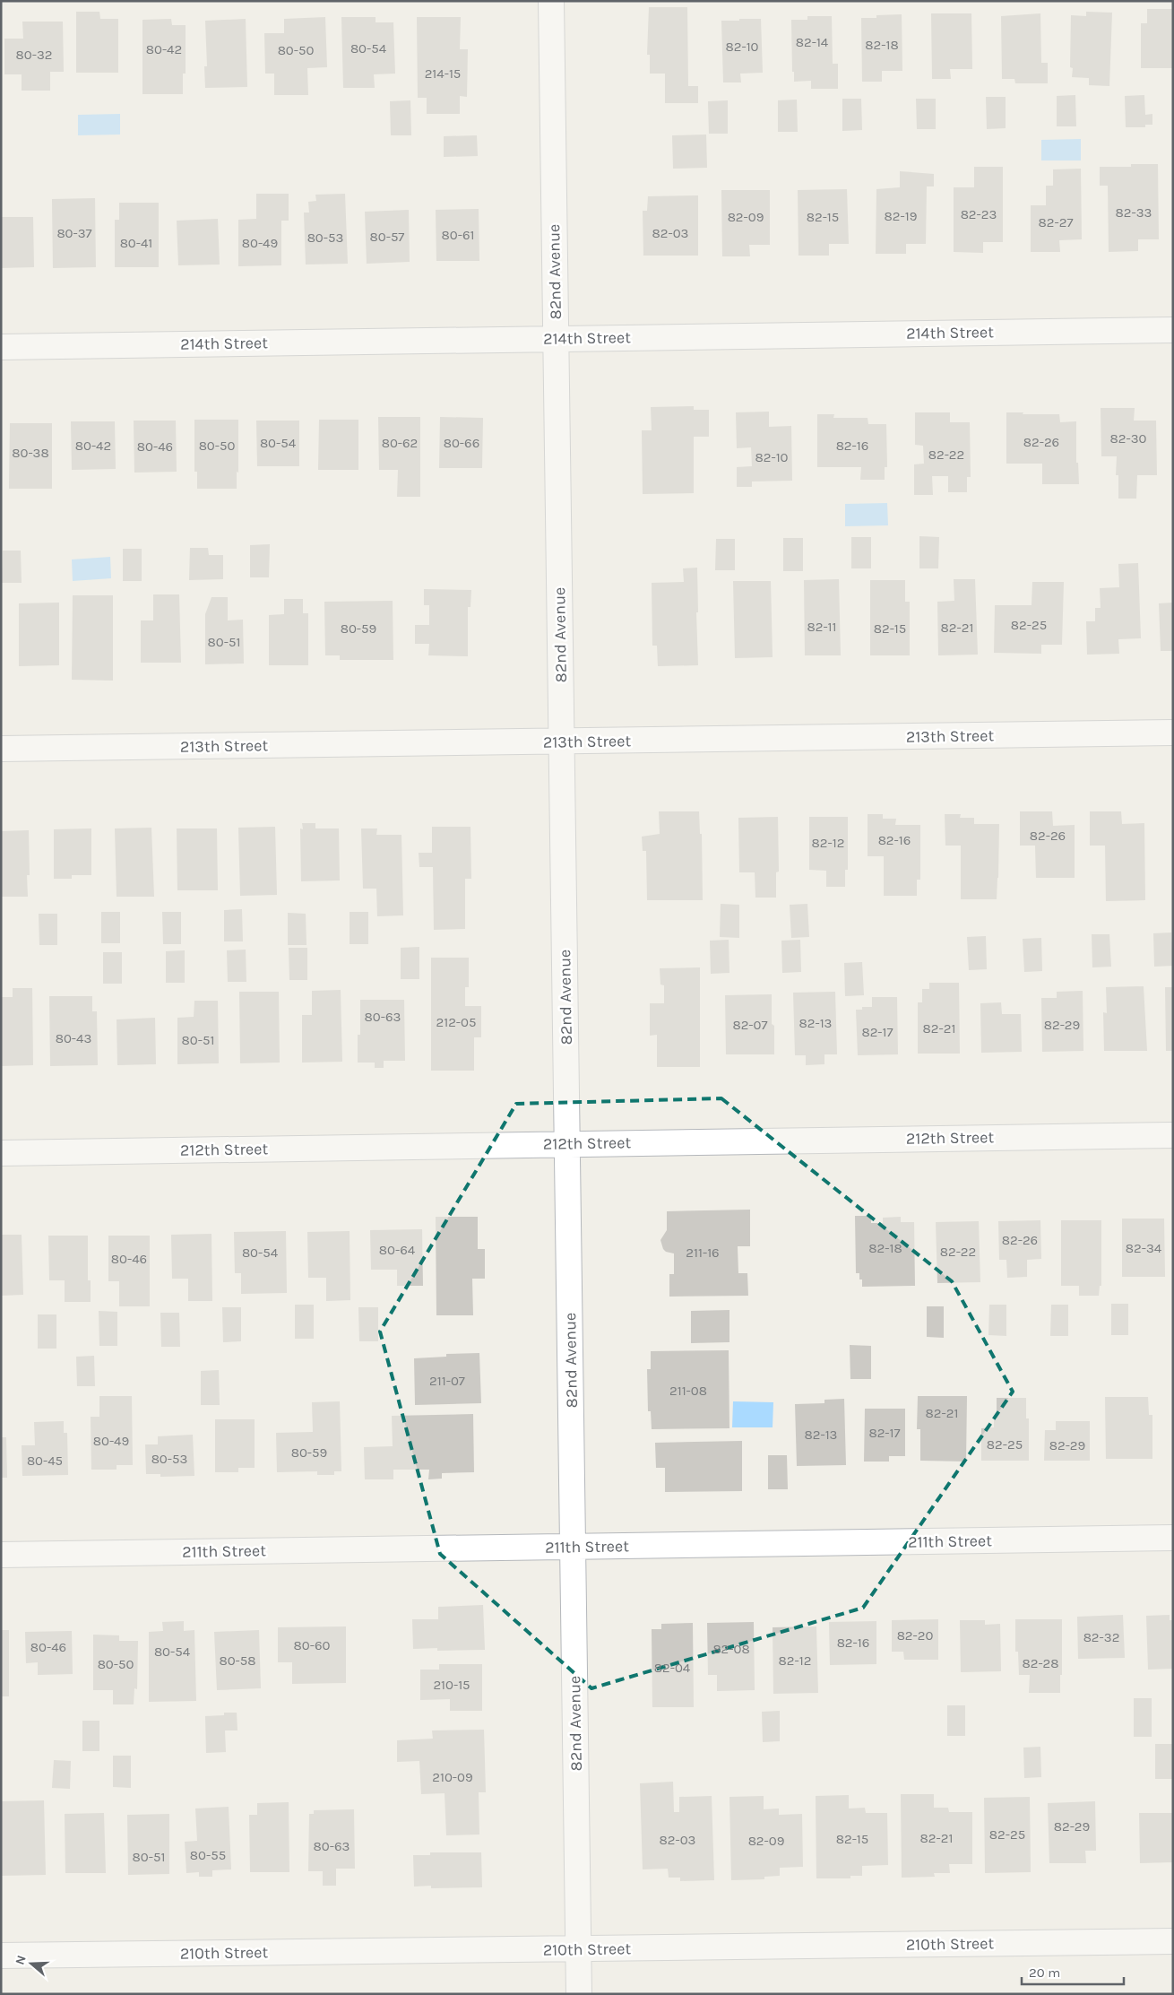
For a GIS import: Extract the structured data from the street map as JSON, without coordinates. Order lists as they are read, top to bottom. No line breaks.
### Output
{"streets":{"street":["82nd Avenue","214th Street","213th Street","212th Street","211th Street","210th Street"]},"crossings":[["82nd Avenue","214th Street"],["82nd Avenue","213th Street"],["82nd Avenue","212th Street"],["82nd Avenue","211th Street"],["82nd Avenue","210th Street"]],"house_numbers":["82-14","82-18","82-10","80-54","80-42","80-50","80-32","214-15","82-33","82-23","82-19","82-09","82-15","82-27","80-37","82-03","80-61","80-57","80-53","80-41","80-49","82-30","82-26","80-54","80-62","80-66","80-42","80-50","82-16","80-46","80-38","82-22","82-10","82-25","82-11","82-21","80-59","82-15","80-51","82-26","82-16","82-12","80-63","212-05","82-13","82-07","82-29","82-21","82-17","80-43","80-51","82-26","82-18","82-34","80-64","82-22","80-54","211-16","80-46","211-07","211-08","82-21","82-17","82-13","80-49","82-25","82-29","80-59","80-53","80-45","82-20","82-32","82-16","80-60","80-46","82-08","80-54","80-58","82-12","82-28","80-50","82-04","210-15","210-09","82-29","82-25","82-21","82-15","82-03","82-09","80-63","80-55","80-51"],"scale_bar":"20 m","north":"left"}
